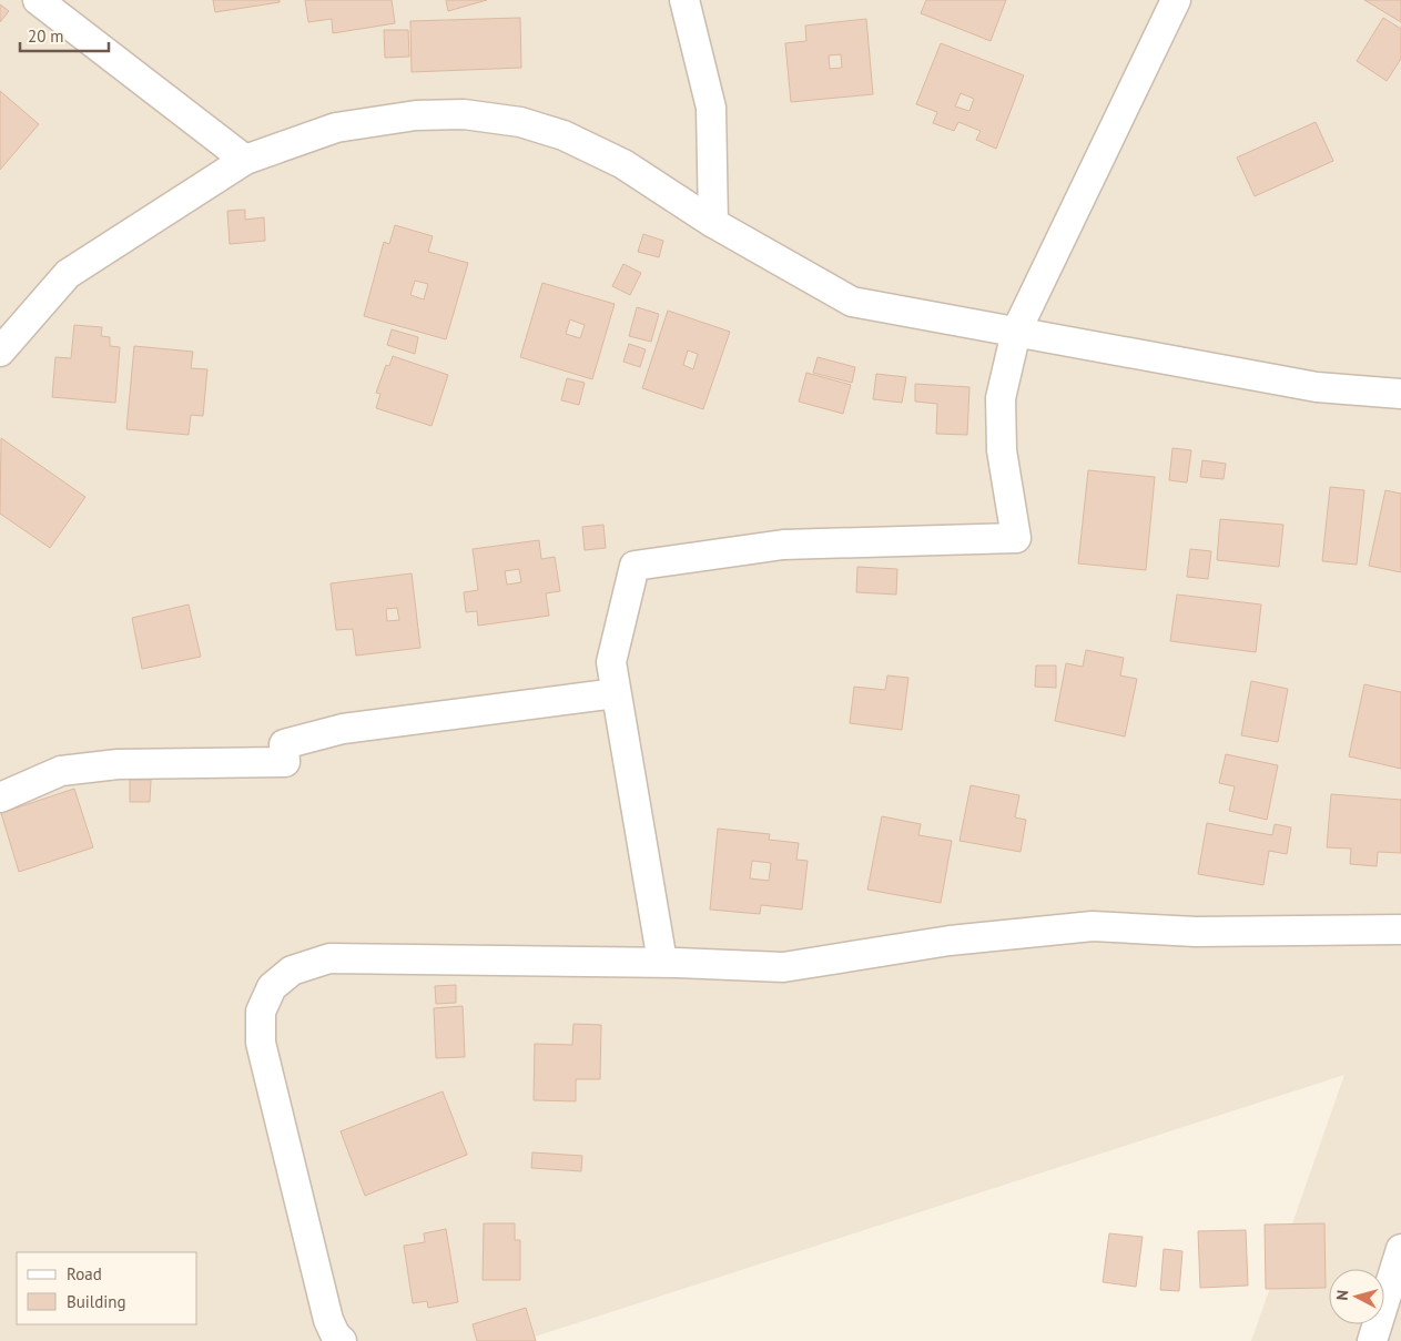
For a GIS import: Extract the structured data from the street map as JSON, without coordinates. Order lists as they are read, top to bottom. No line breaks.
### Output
{"legend":["Road","Building"],"scale_bar":"20 m","north":"left"}
